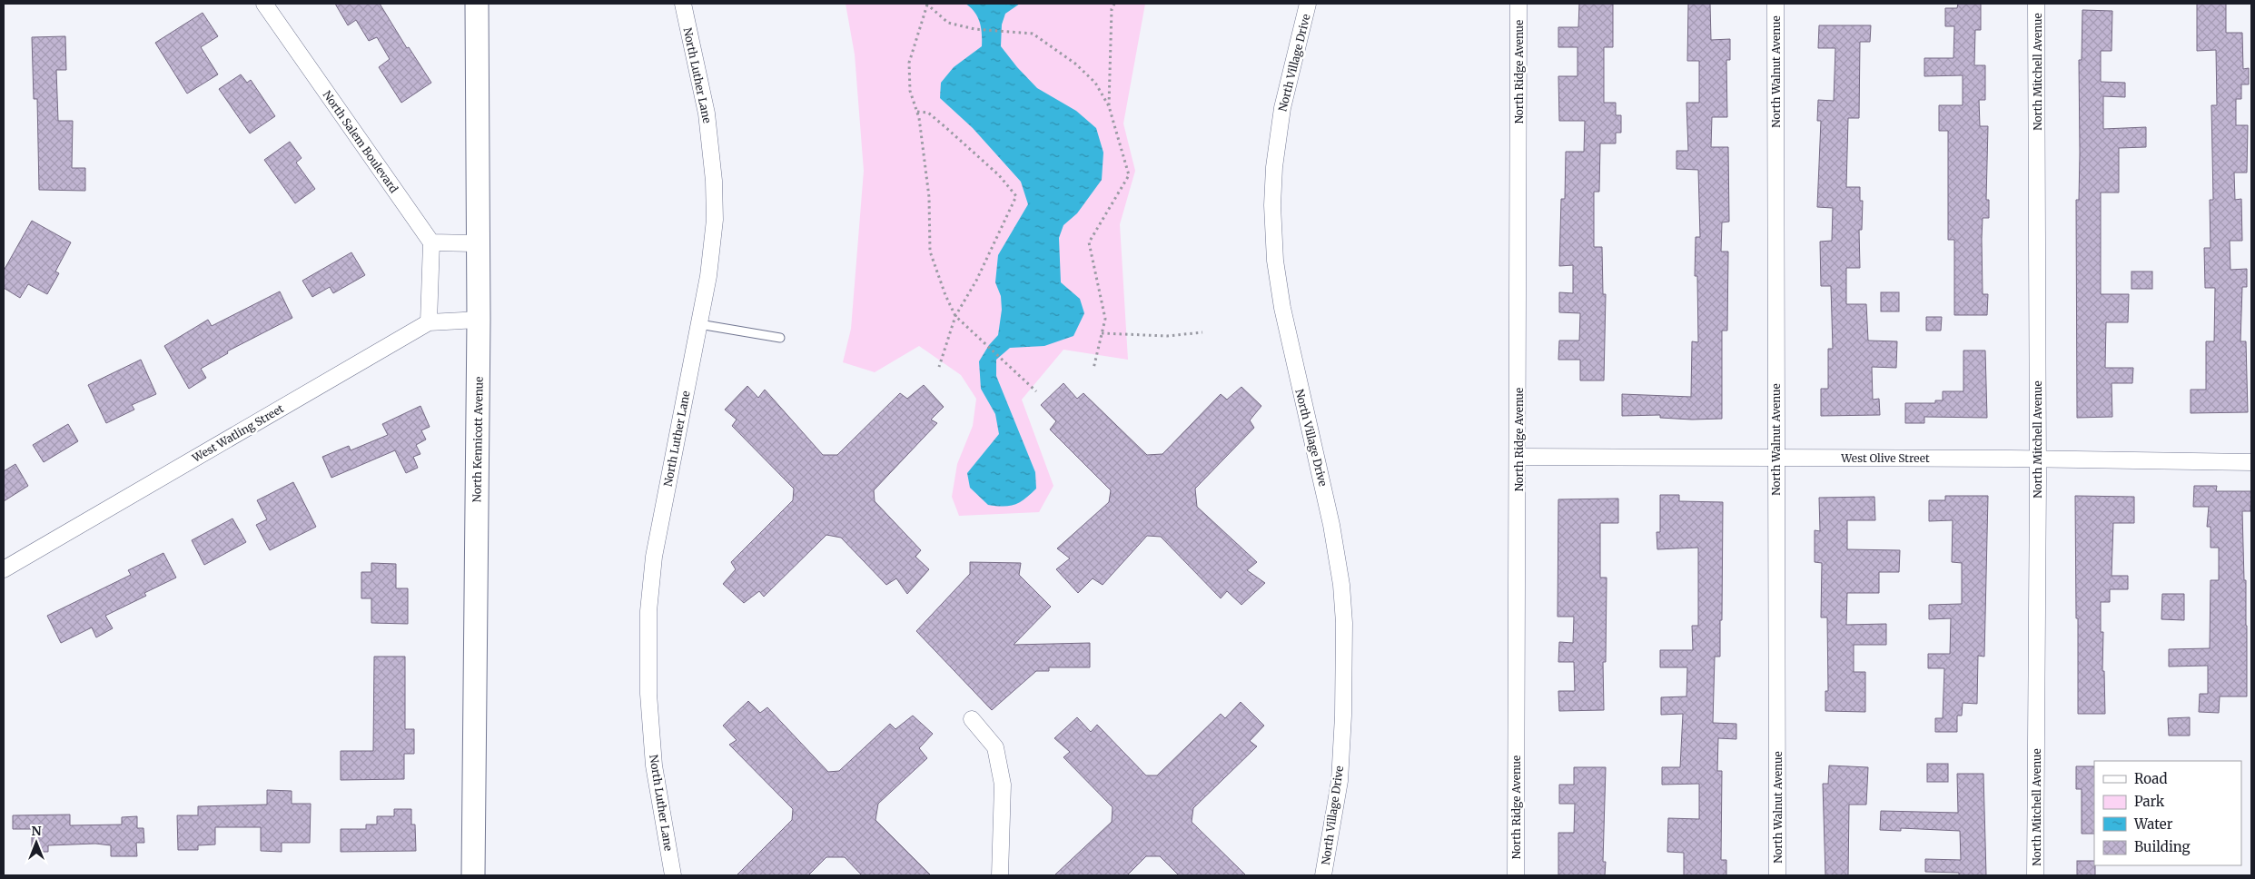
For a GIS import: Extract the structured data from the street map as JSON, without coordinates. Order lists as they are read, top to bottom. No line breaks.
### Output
{"streets":{"street":["North Village Drive","North Ridge Avenue","North Walnut Avenue","North Mitchell Avenue","North Luther Lane","North Salem Boulevard","West Watling Street","North Kennicott Avenue","West Olive Street"]},"crossings":[["North Ridge Avenue","West Olive Street"],["North Walnut Avenue","West Olive Street"],["North Mitchell Avenue","West Olive Street"],["West Watling Street","North Kennicott Avenue"]],"legend":["Road","Park","Water","Building"],"north":"top"}
